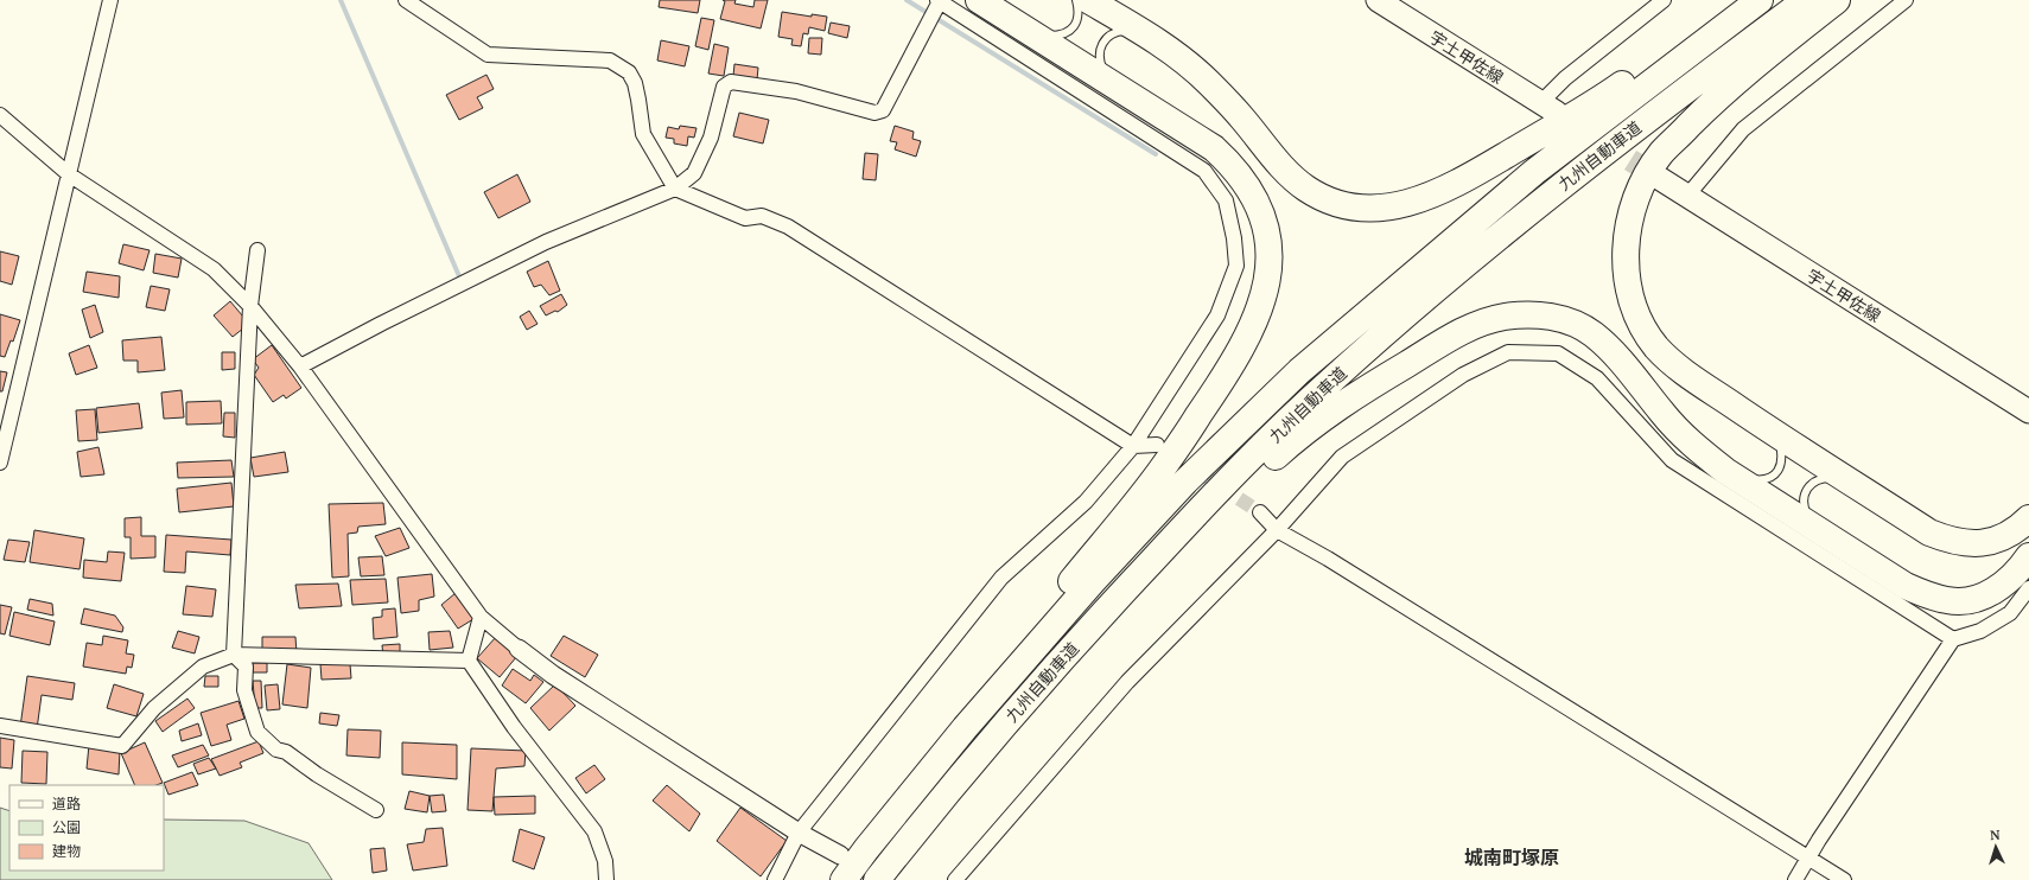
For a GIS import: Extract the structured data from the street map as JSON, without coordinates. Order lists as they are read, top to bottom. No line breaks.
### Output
{"streets":{"highway":["九州自動車道"],"main road":["宇土甲佐線"]},"districts":["城南町塚原"],"legend":["道路","公園","建物"],"north":"top"}
